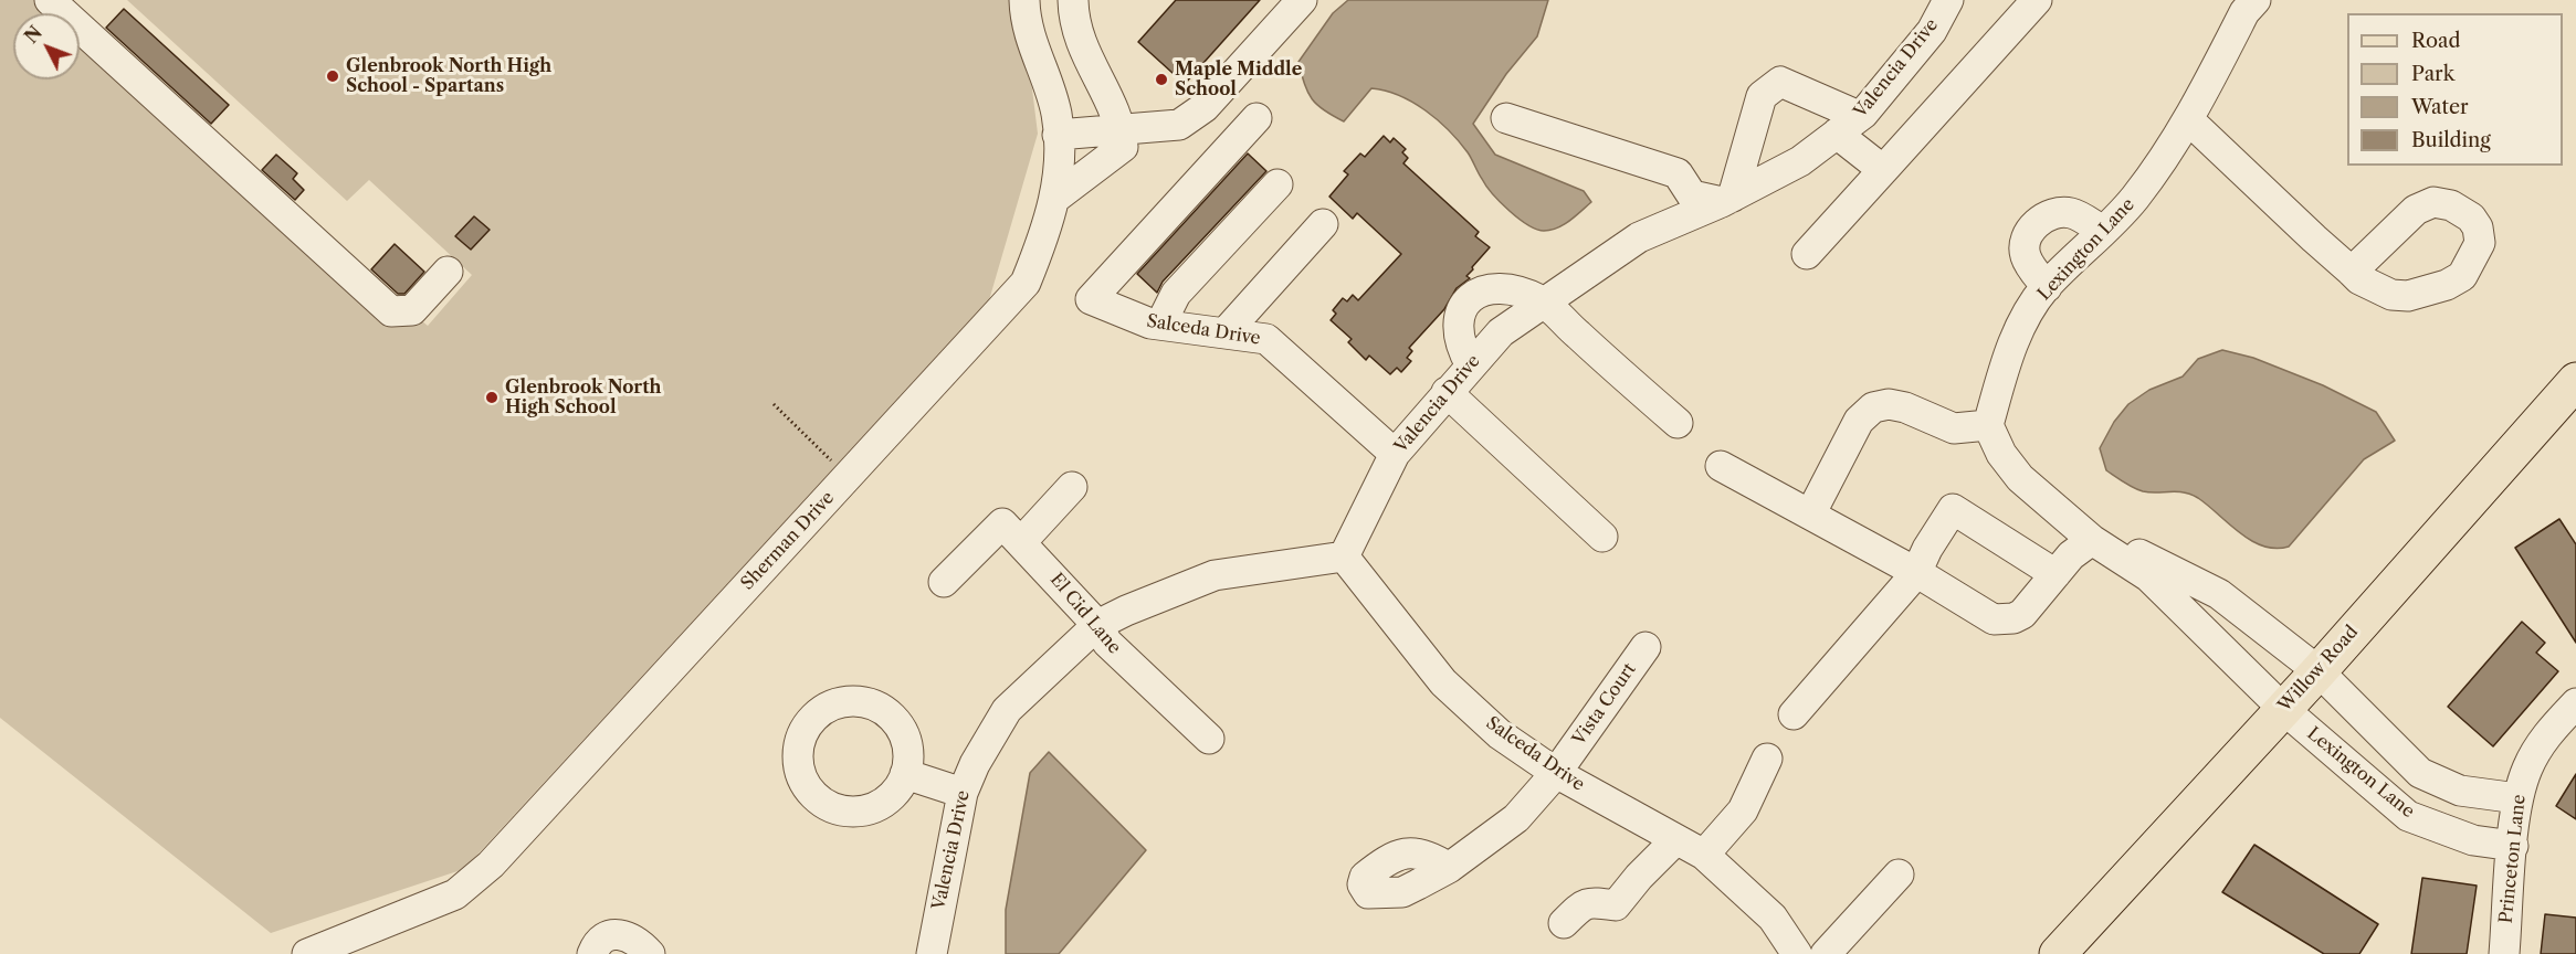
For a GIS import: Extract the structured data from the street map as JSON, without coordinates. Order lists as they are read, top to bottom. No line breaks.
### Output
{"streets":{"main road":["Willow Road"],"street":["Valencia Drive","Lexington Lane","Salceda Drive","Sherman Drive","El Cid Lane","Vista Court","Princeton Lane"]},"crossings":[["Valencia Drive","Salceda Drive"],["Valencia Drive","El Cid Lane"],["Lexington Lane","Willow Road"],["Lexington Lane","Princeton Lane"],["Salceda Drive","Vista Court"]],"places":["Glenbrook North High School - Spartans","Maple Middle School","Glenbrook North High School"],"legend":["Road","Park","Water","Building"],"north":"top left"}
